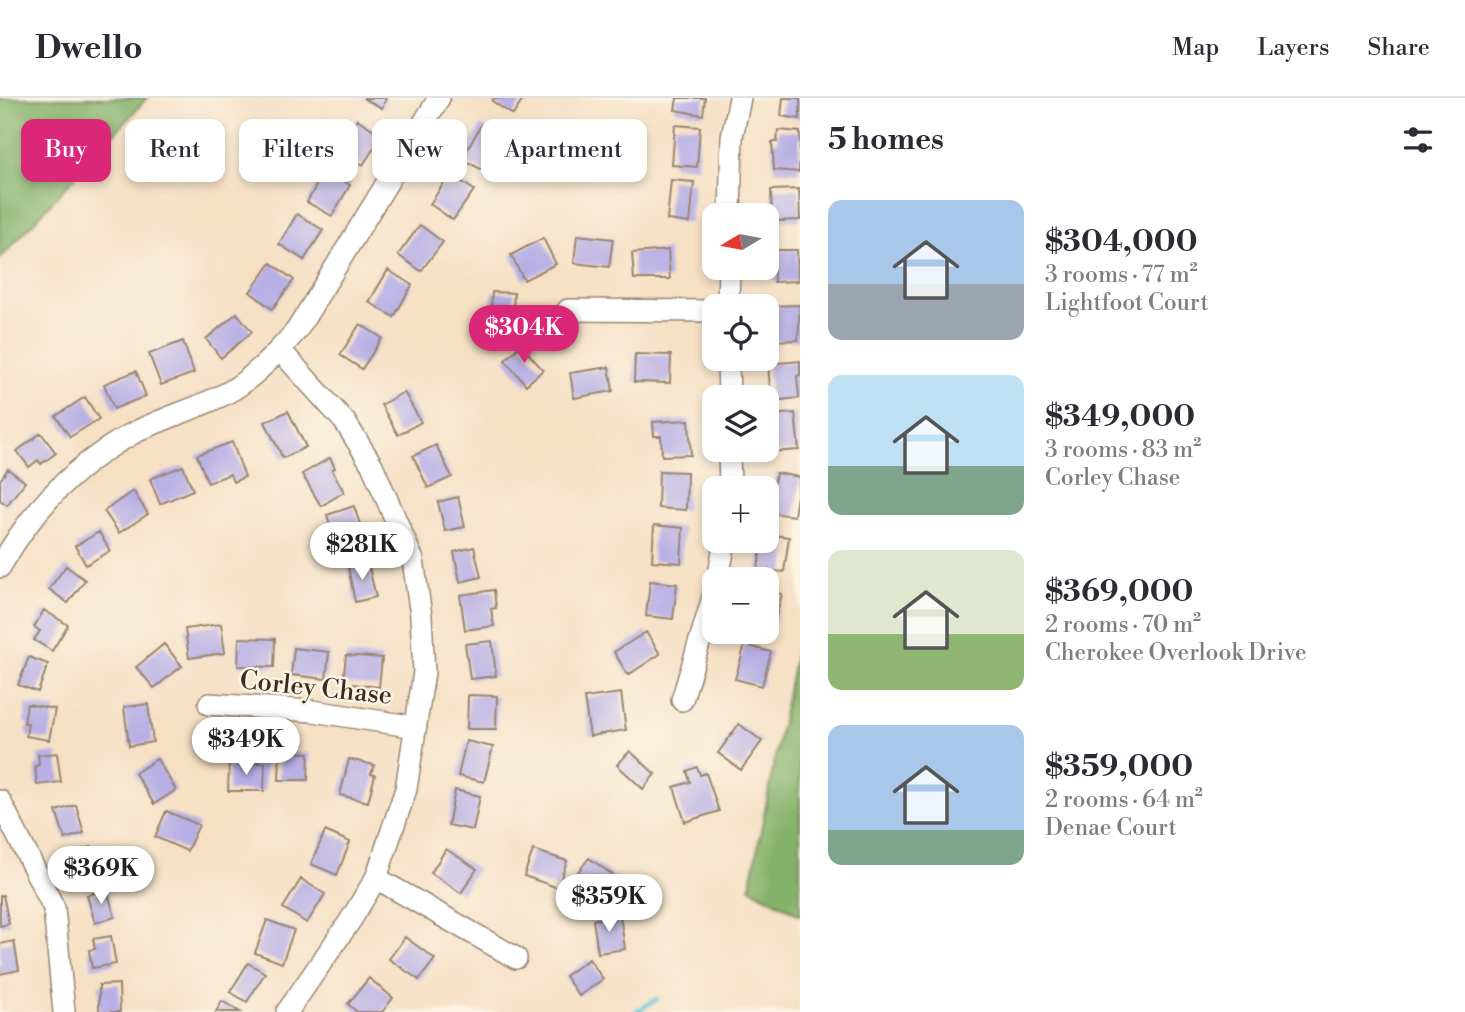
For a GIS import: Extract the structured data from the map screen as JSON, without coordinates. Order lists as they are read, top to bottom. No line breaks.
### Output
{"streets":{"street":["Corley Chase"]},"north":"left","page":{"header":"Dwello","nav":["Map","Layers","Share"],"heading":"5 homes","chip":["Buy","Rent","Filters","New","Apartment"],"list":[{"name":"$304,000","note":"3 rooms · 77 m² · Lightfoot Court"},{"name":"$349,000","note":"3 rooms · 83 m² · Corley Chase"},{"name":"$369,000","note":"2 rooms · 70 m² · Cherokee Overlook Drive"},{"name":"$359,000","note":"2 rooms · 64 m² · Denae Court"}],"map_buttons":["+","−"],"price":["$304K","$281K","$349K","$369K","$359K"]}}
